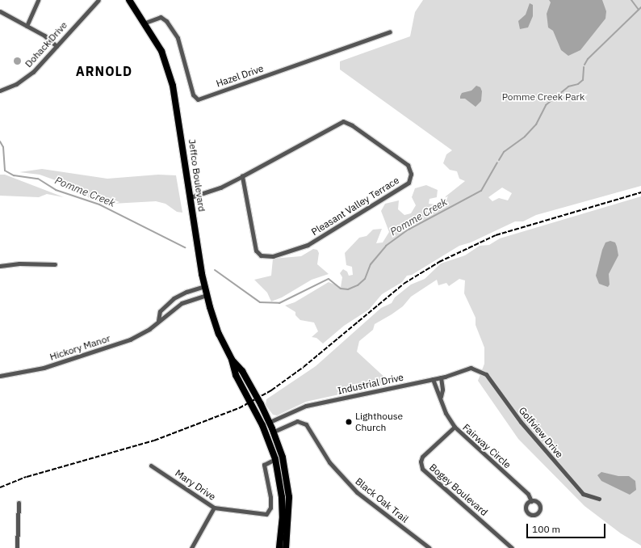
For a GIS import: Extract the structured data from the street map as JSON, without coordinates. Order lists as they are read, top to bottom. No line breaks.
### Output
{"streets":{"main road":["Jeffco Boulevard"],"street":["Dohack Drive","Hazel Drive","Pleasant Valley Terrace","Hickory Manor","Industrial Drive","Golfview Drive","Fairway Circle","Mary Drive","Bogey Boulevard","Black Oak Trail"]},"crossings":[["Hazel Drive","Jeffco Boulevard"],["Jeffco Boulevard","Pleasant Valley Terrace"],["Jeffco Boulevard","Hickory Manor"],["Jeffco Boulevard","Industrial Drive"],["Jeffco Boulevard","Mary Drive"],["Jeffco Boulevard","Black Oak Trail"],["Industrial Drive","Golfview Drive"],["Industrial Drive","Fairway Circle"],["Fairway Circle","Bogey Boulevard"]],"districts":["ARNOLD"],"water":["Pomme Creek"],"parks":["Pomme Creek Park"],"places":["Lighthouse Church"],"scale_bar":"100 m"}
